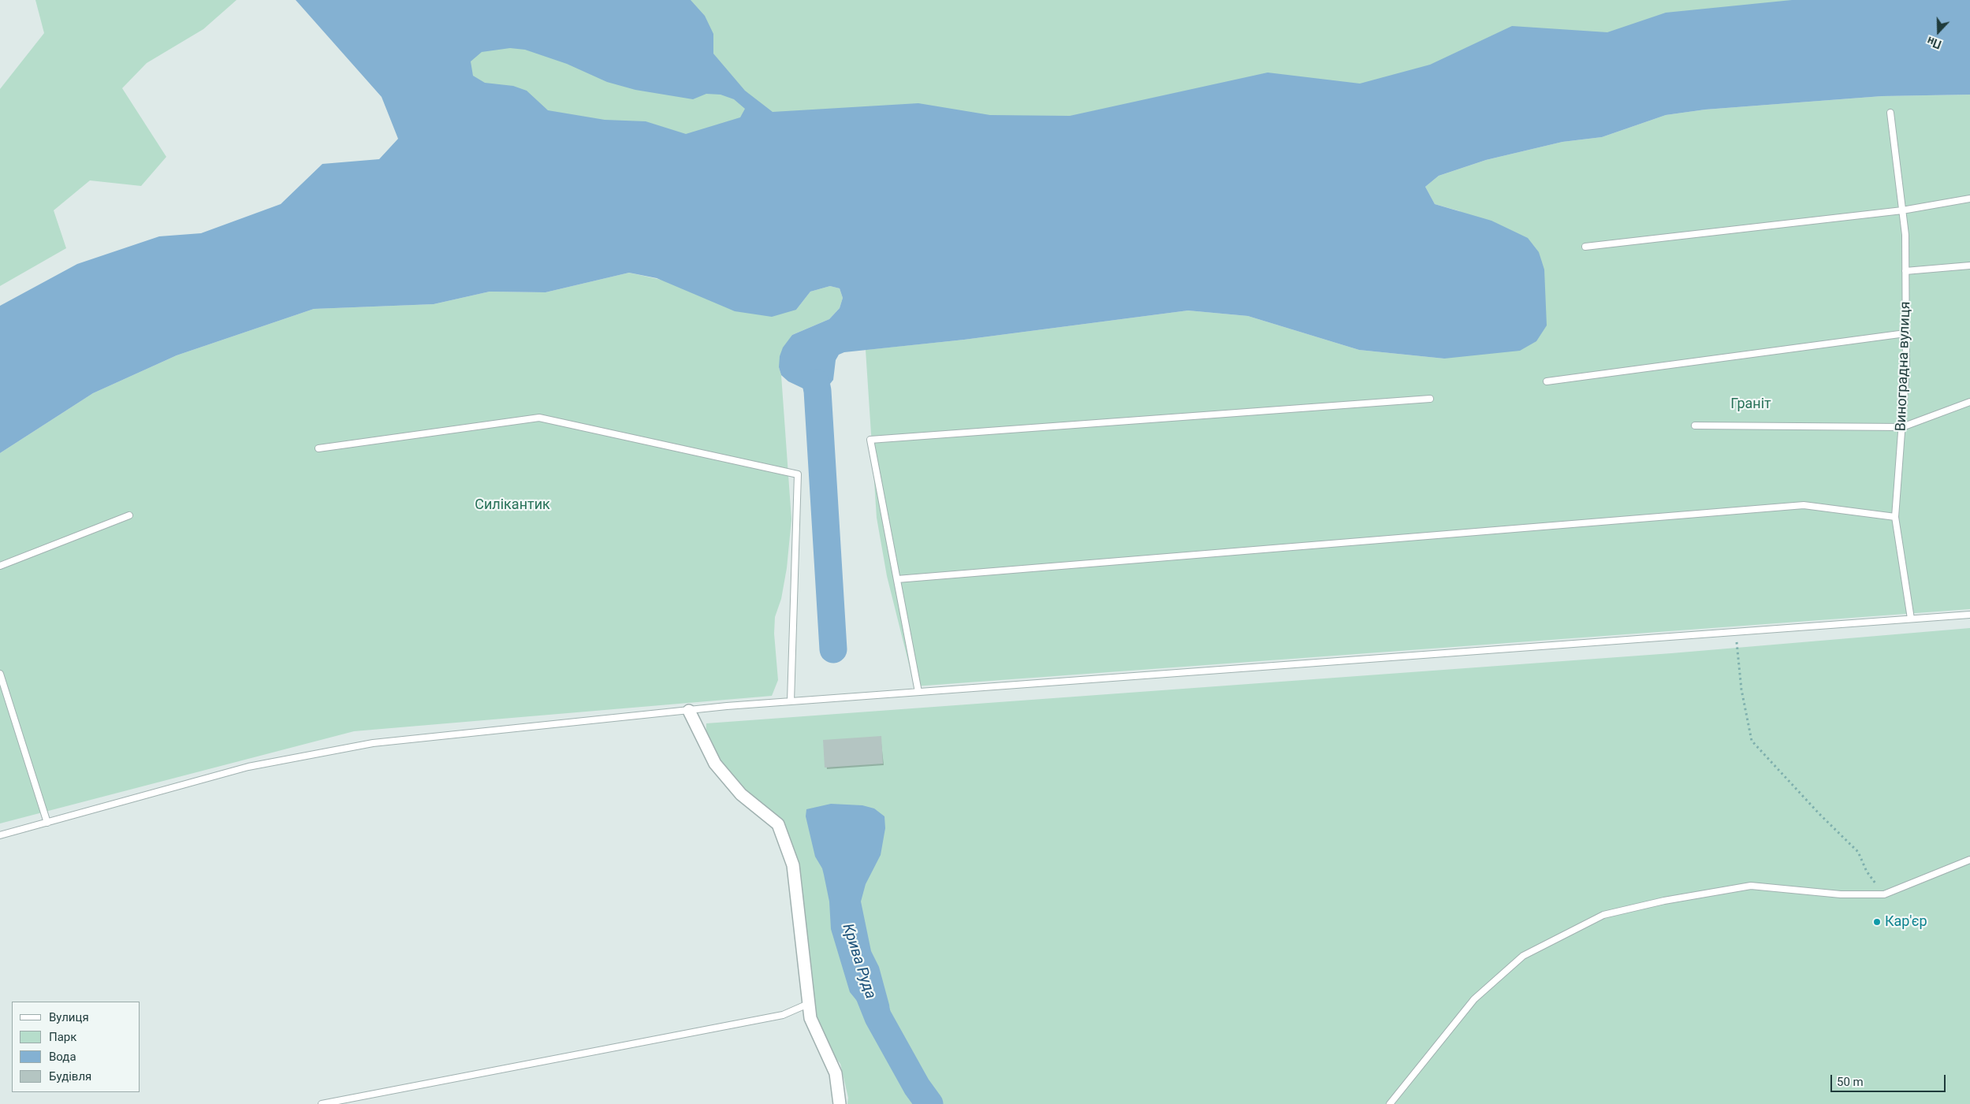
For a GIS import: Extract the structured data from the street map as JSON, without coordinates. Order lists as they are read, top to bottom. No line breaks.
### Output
{"streets":{"lane":["Виноградна вулиця"]},"water":["Крива Руда"],"parks":["Граніт","Силікантик"],"places":["Кар'єр"],"legend":["Вулиця","Парк","Вода","Будівля"],"scale_bar":"50 m","north":"bottom"}
